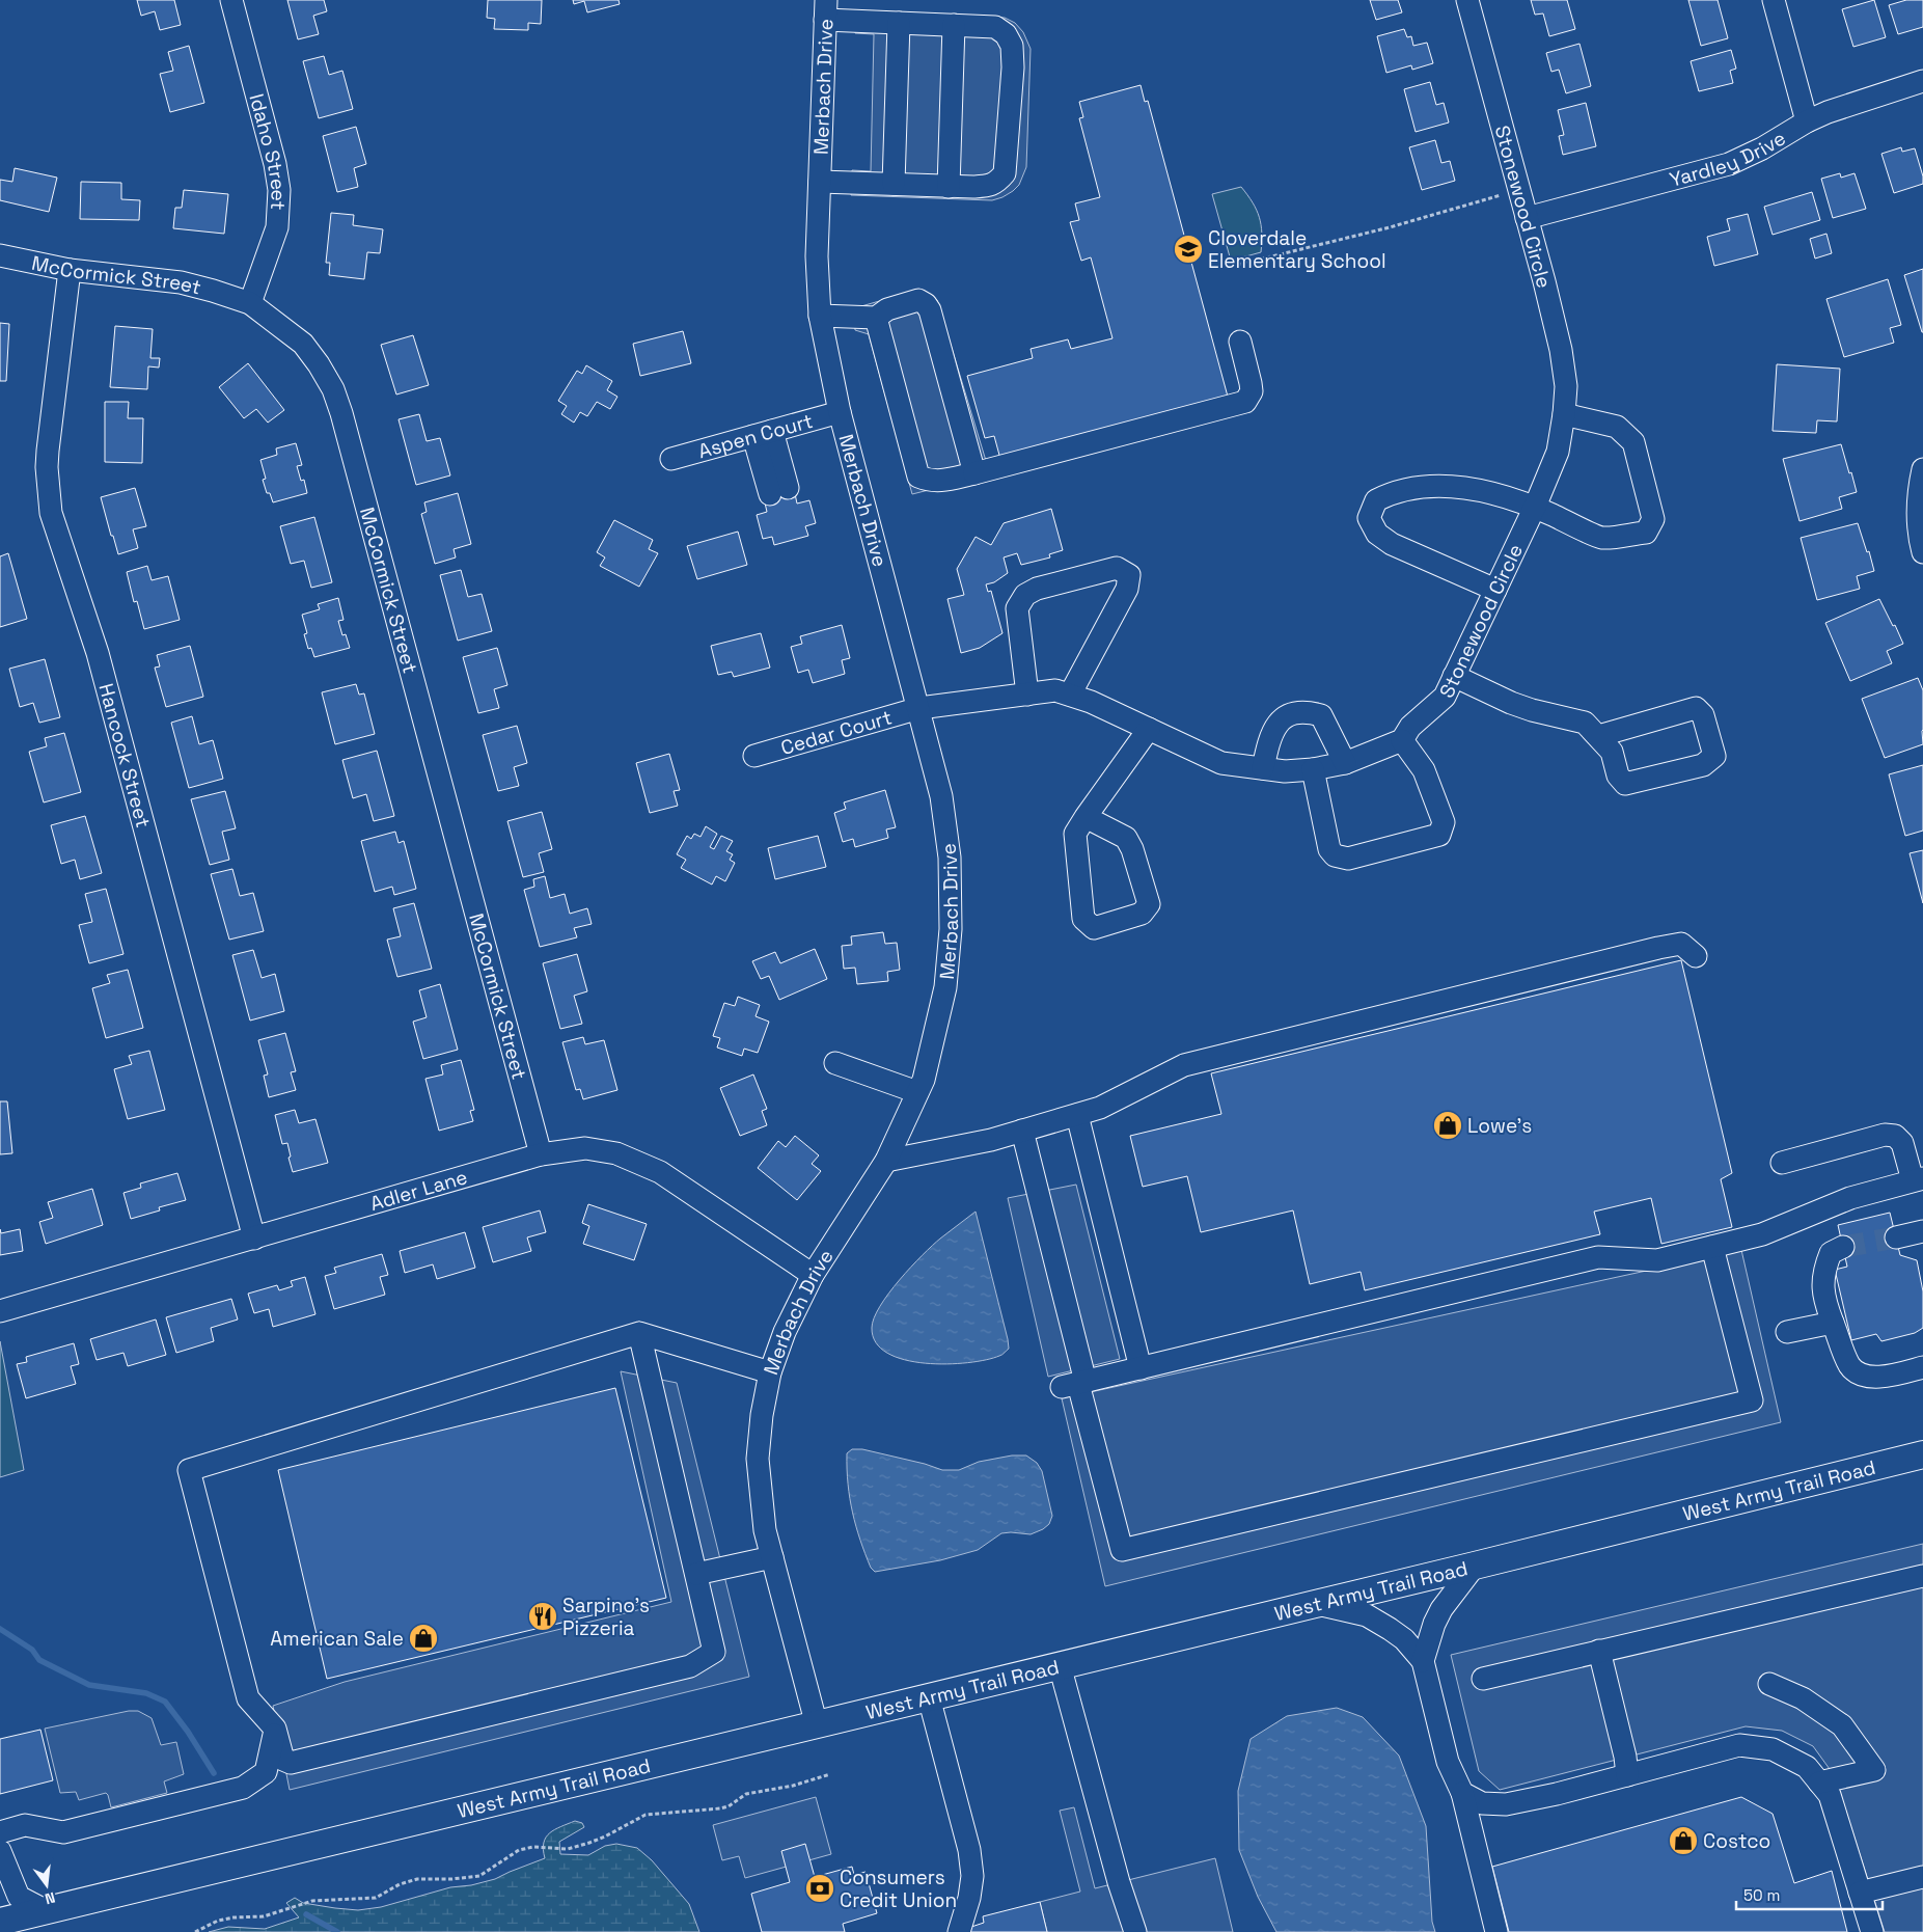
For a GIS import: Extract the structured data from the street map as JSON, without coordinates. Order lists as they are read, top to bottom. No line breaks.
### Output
{"streets":{"main road":["West Army Trail Road"],"street":["Merbach Drive","Idaho Street","Yardley Drive","Stonewood Circle","McCormick Street","Aspen Court","Cedar Court","Hancock Street","Adler Lane"]},"crossings":[["Merbach Drive","Aspen Court"],["Merbach Drive","Cedar Court"],["Merbach Drive","Adler Lane"],["Merbach Drive","West Army Trail Road"],["Idaho Street","McCormick Street"],["Yardley Drive","Stonewood Circle"],["McCormick Street","Hancock Street"],["McCormick Street","Adler Lane"],["Hancock Street","Adler Lane"]],"places":{"school or university":["Cloverdale Elementary School"],"shop":["Lowe's","American Sale","Costco"],"restaurant":["Sarpino's Pizzeria"],"bank":["Consumers Credit Union"]},"scale_bar":"50 m","north":"bottom"}
